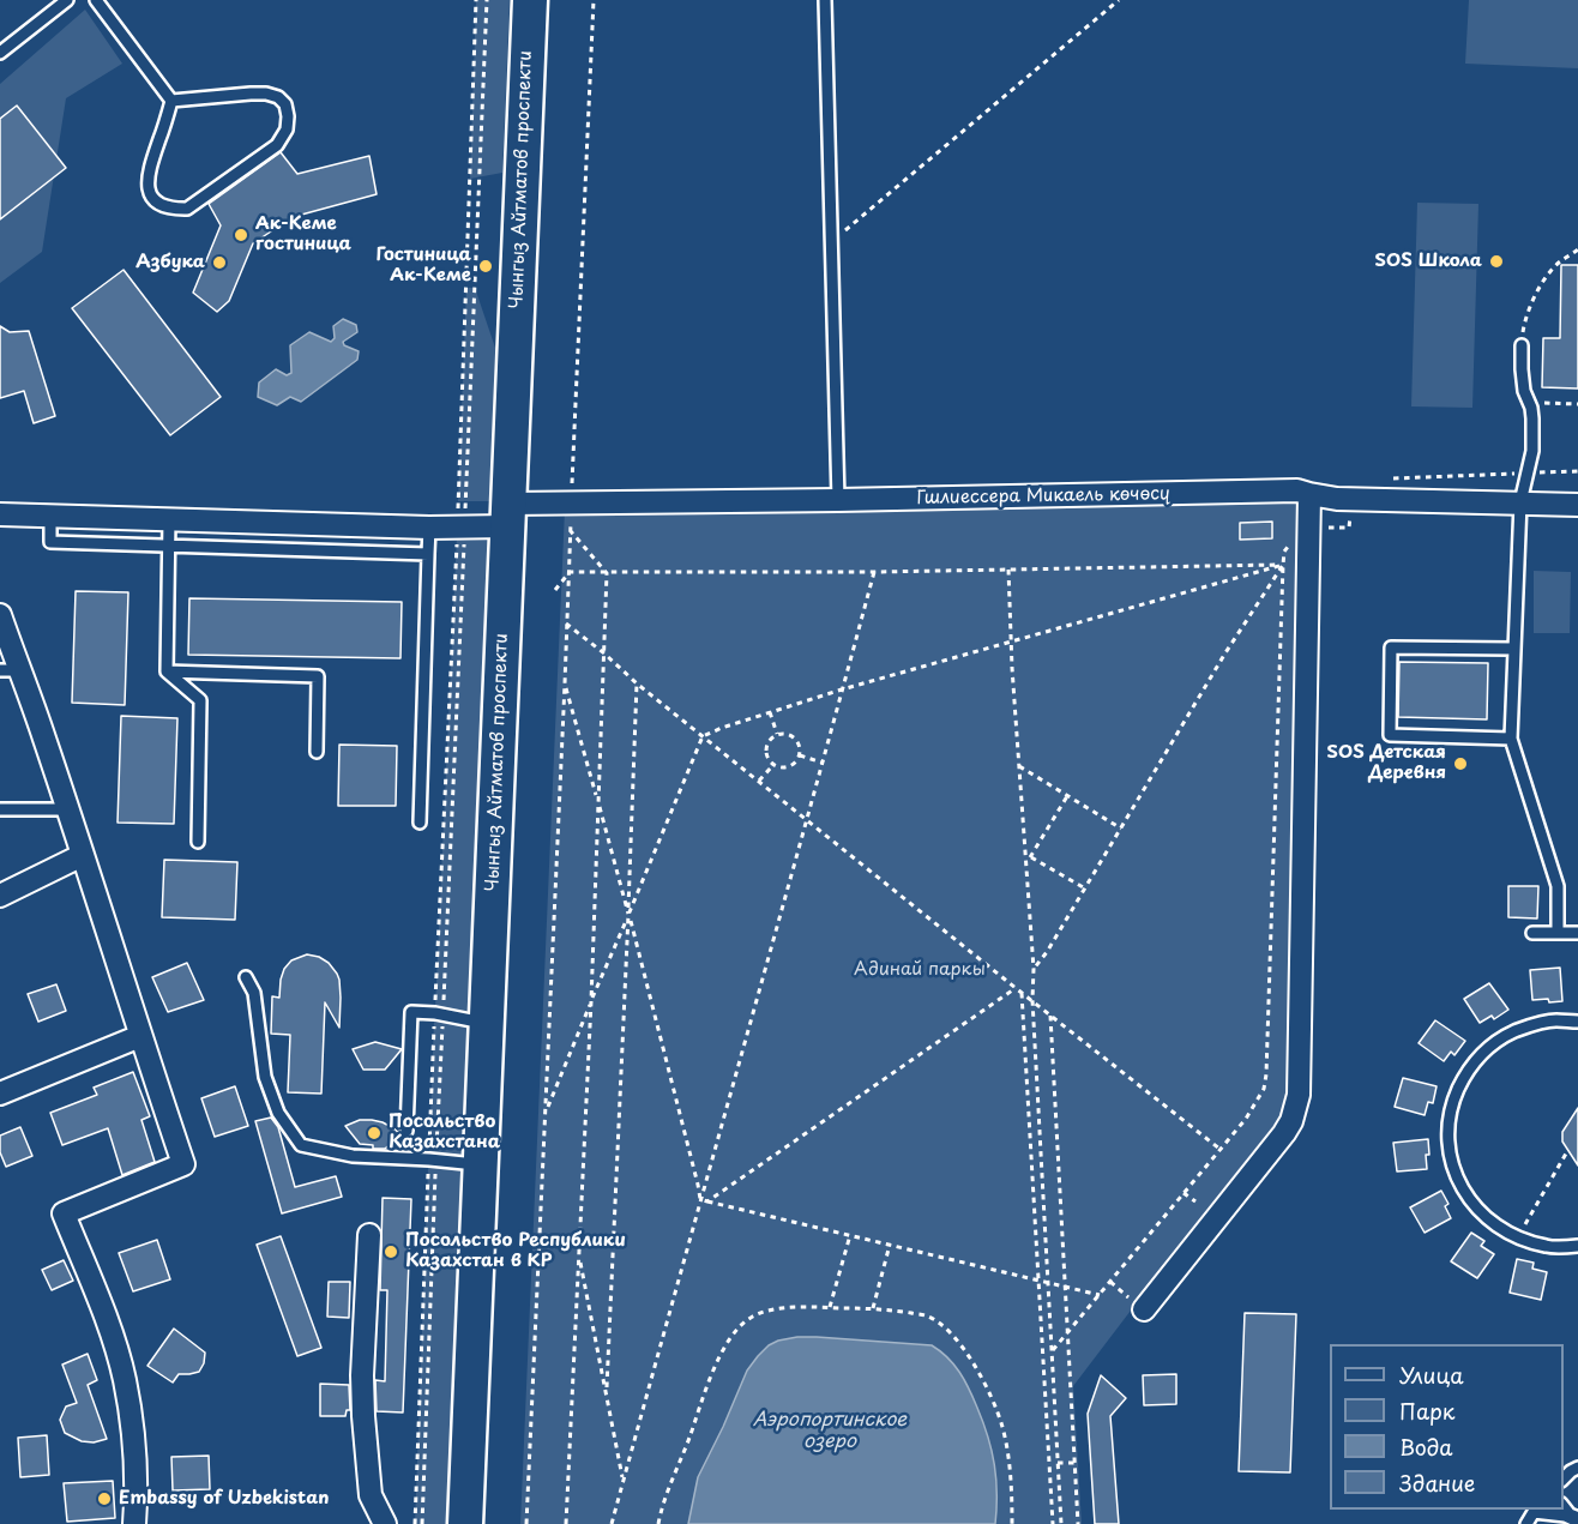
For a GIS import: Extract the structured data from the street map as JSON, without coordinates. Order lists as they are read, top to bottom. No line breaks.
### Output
{"streets":{"main road":["Чынгыз Айтматов проспекти"],"street":["Гшлиессера Микаель көчөсү"]},"crossings":[["Чынгыз Айтматов проспекти","Гшлиессера Микаель көчөсү"]],"water":["Аэропортинское озеро"],"parks":["Адинай паркы"],"places":["Ак-Кеме гостиница","SOS Школа","Азбука","Гостиница Ак-Кеме","SOS Детская Деревня","Посольство Казахстана","Посольство Республики Казахстан в КР","Embassy of Uzbekistan"],"legend":["Улица","Парк","Вода","Здание"]}
